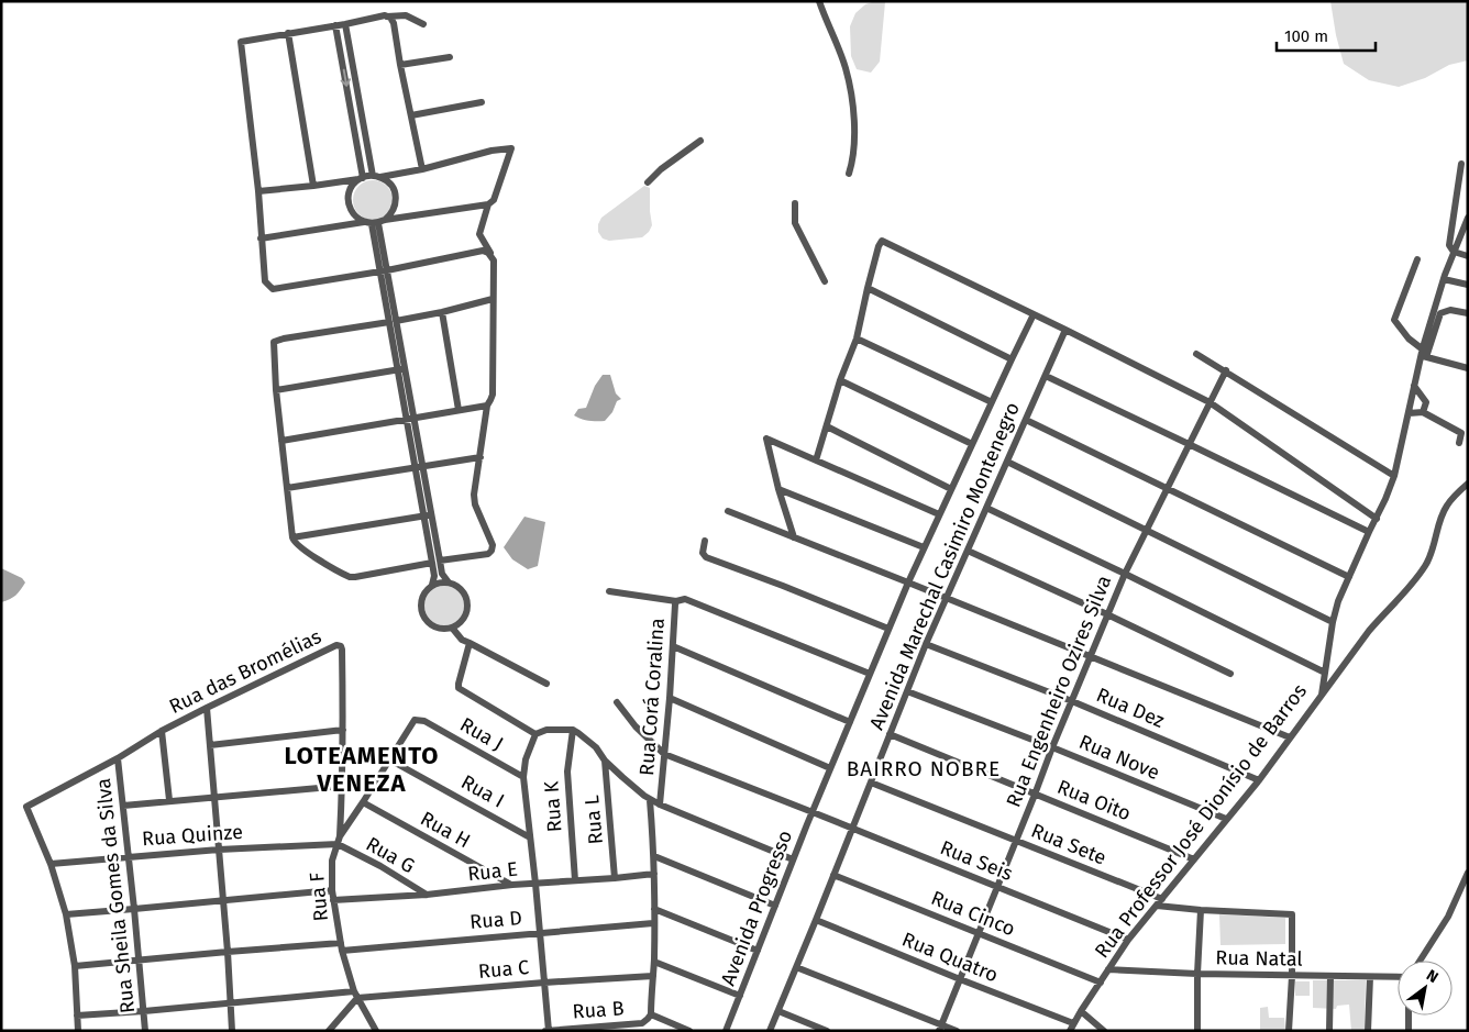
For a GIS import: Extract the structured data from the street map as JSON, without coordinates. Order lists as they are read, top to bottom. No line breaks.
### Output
{"streets":{"street":["Avenida Marechal Casimiro Montenegro","Rua das Bromélias","Rua Engenheiro Ozires Silva","Rua Corá Coralina","Rua Dez","Rua J","Rua Nove","Rua I","Rua Oito","Rua K","Rua L","Rua Professor José Dionísio de Barros","Rua H","Rua Quinze","Rua Sete","Rua G","Rua Seis","Rua E","Rua Sheila Gomes da Silva","Rua F","Avenida Progresso","Rua Cinco","Rua D","Rua Quatro","Rua Natal","Rua C","Rua B"]},"crossings":[["Avenida Marechal Casimiro Montenegro","Rua Dez"],["Avenida Marechal Casimiro Montenegro","Rua Nove"],["Avenida Marechal Casimiro Montenegro","Rua Oito"],["Avenida Marechal Casimiro Montenegro","Rua Sete"],["Avenida Marechal Casimiro Montenegro","Rua Seis"],["Avenida Marechal Casimiro Montenegro","Rua Cinco"],["Avenida Marechal Casimiro Montenegro","Rua Quatro"],["Rua das Bromélias","Rua Quinze"],["Rua das Bromélias","Rua G"],["Rua das Bromélias","Rua Sheila Gomes da Silva"],["Rua das Bromélias","Rua F"],["Rua Engenheiro Ozires Silva","Rua Dez"],["Rua Engenheiro Ozires Silva","Rua Nove"],["Rua Engenheiro Ozires Silva","Rua Oito"],["Rua Engenheiro Ozires Silva","Rua Sete"],["Rua Engenheiro Ozires Silva","Rua Seis"],["Rua Engenheiro Ozires Silva","Rua Cinco"],["Rua Engenheiro Ozires Silva","Rua Quatro"],["Rua Corá Coralina","Rua Seis"],["Rua Corá Coralina","Avenida Progresso"],["Rua Dez","Rua Professor José Dionísio de Barros"],["Rua J","Rua F"],["Rua Nove","Rua Professor José Dionísio de Barros"],["Rua I","Rua F"],["Rua Oito","Rua Professor José Dionísio de Barros"],["Rua K","Rua E"],["Rua L","Rua E"],["Rua Professor José Dionísio de Barros","Rua Sete"],["Rua Professor José Dionísio de Barros","Rua Seis"],["Rua Professor José Dionísio de Barros","Rua Cinco"],["Rua Professor José Dionísio de Barros","Rua Quatro"],["Rua Professor José Dionísio de Barros","Rua Natal"],["Rua H","Rua E"],["Rua H","Rua F"],["Rua Quinze","Rua G"],["Rua Quinze","Rua Sheila Gomes da Silva"],["Rua Quinze","Rua F"],["Rua Sete","Rua Natal"],["Rua G","Rua E"],["Rua G","Rua F"],["Rua Seis","Avenida Progresso"],["Rua E","Rua F"],["Rua Sheila Gomes da Silva","Rua C"],["Rua F","Rua D"],["Rua F","Rua C"]],"districts":["LOTEAMENTO VENEZA","BAIRRO NOBRE"],"scale_bar":"100 m","north":"top right"}
